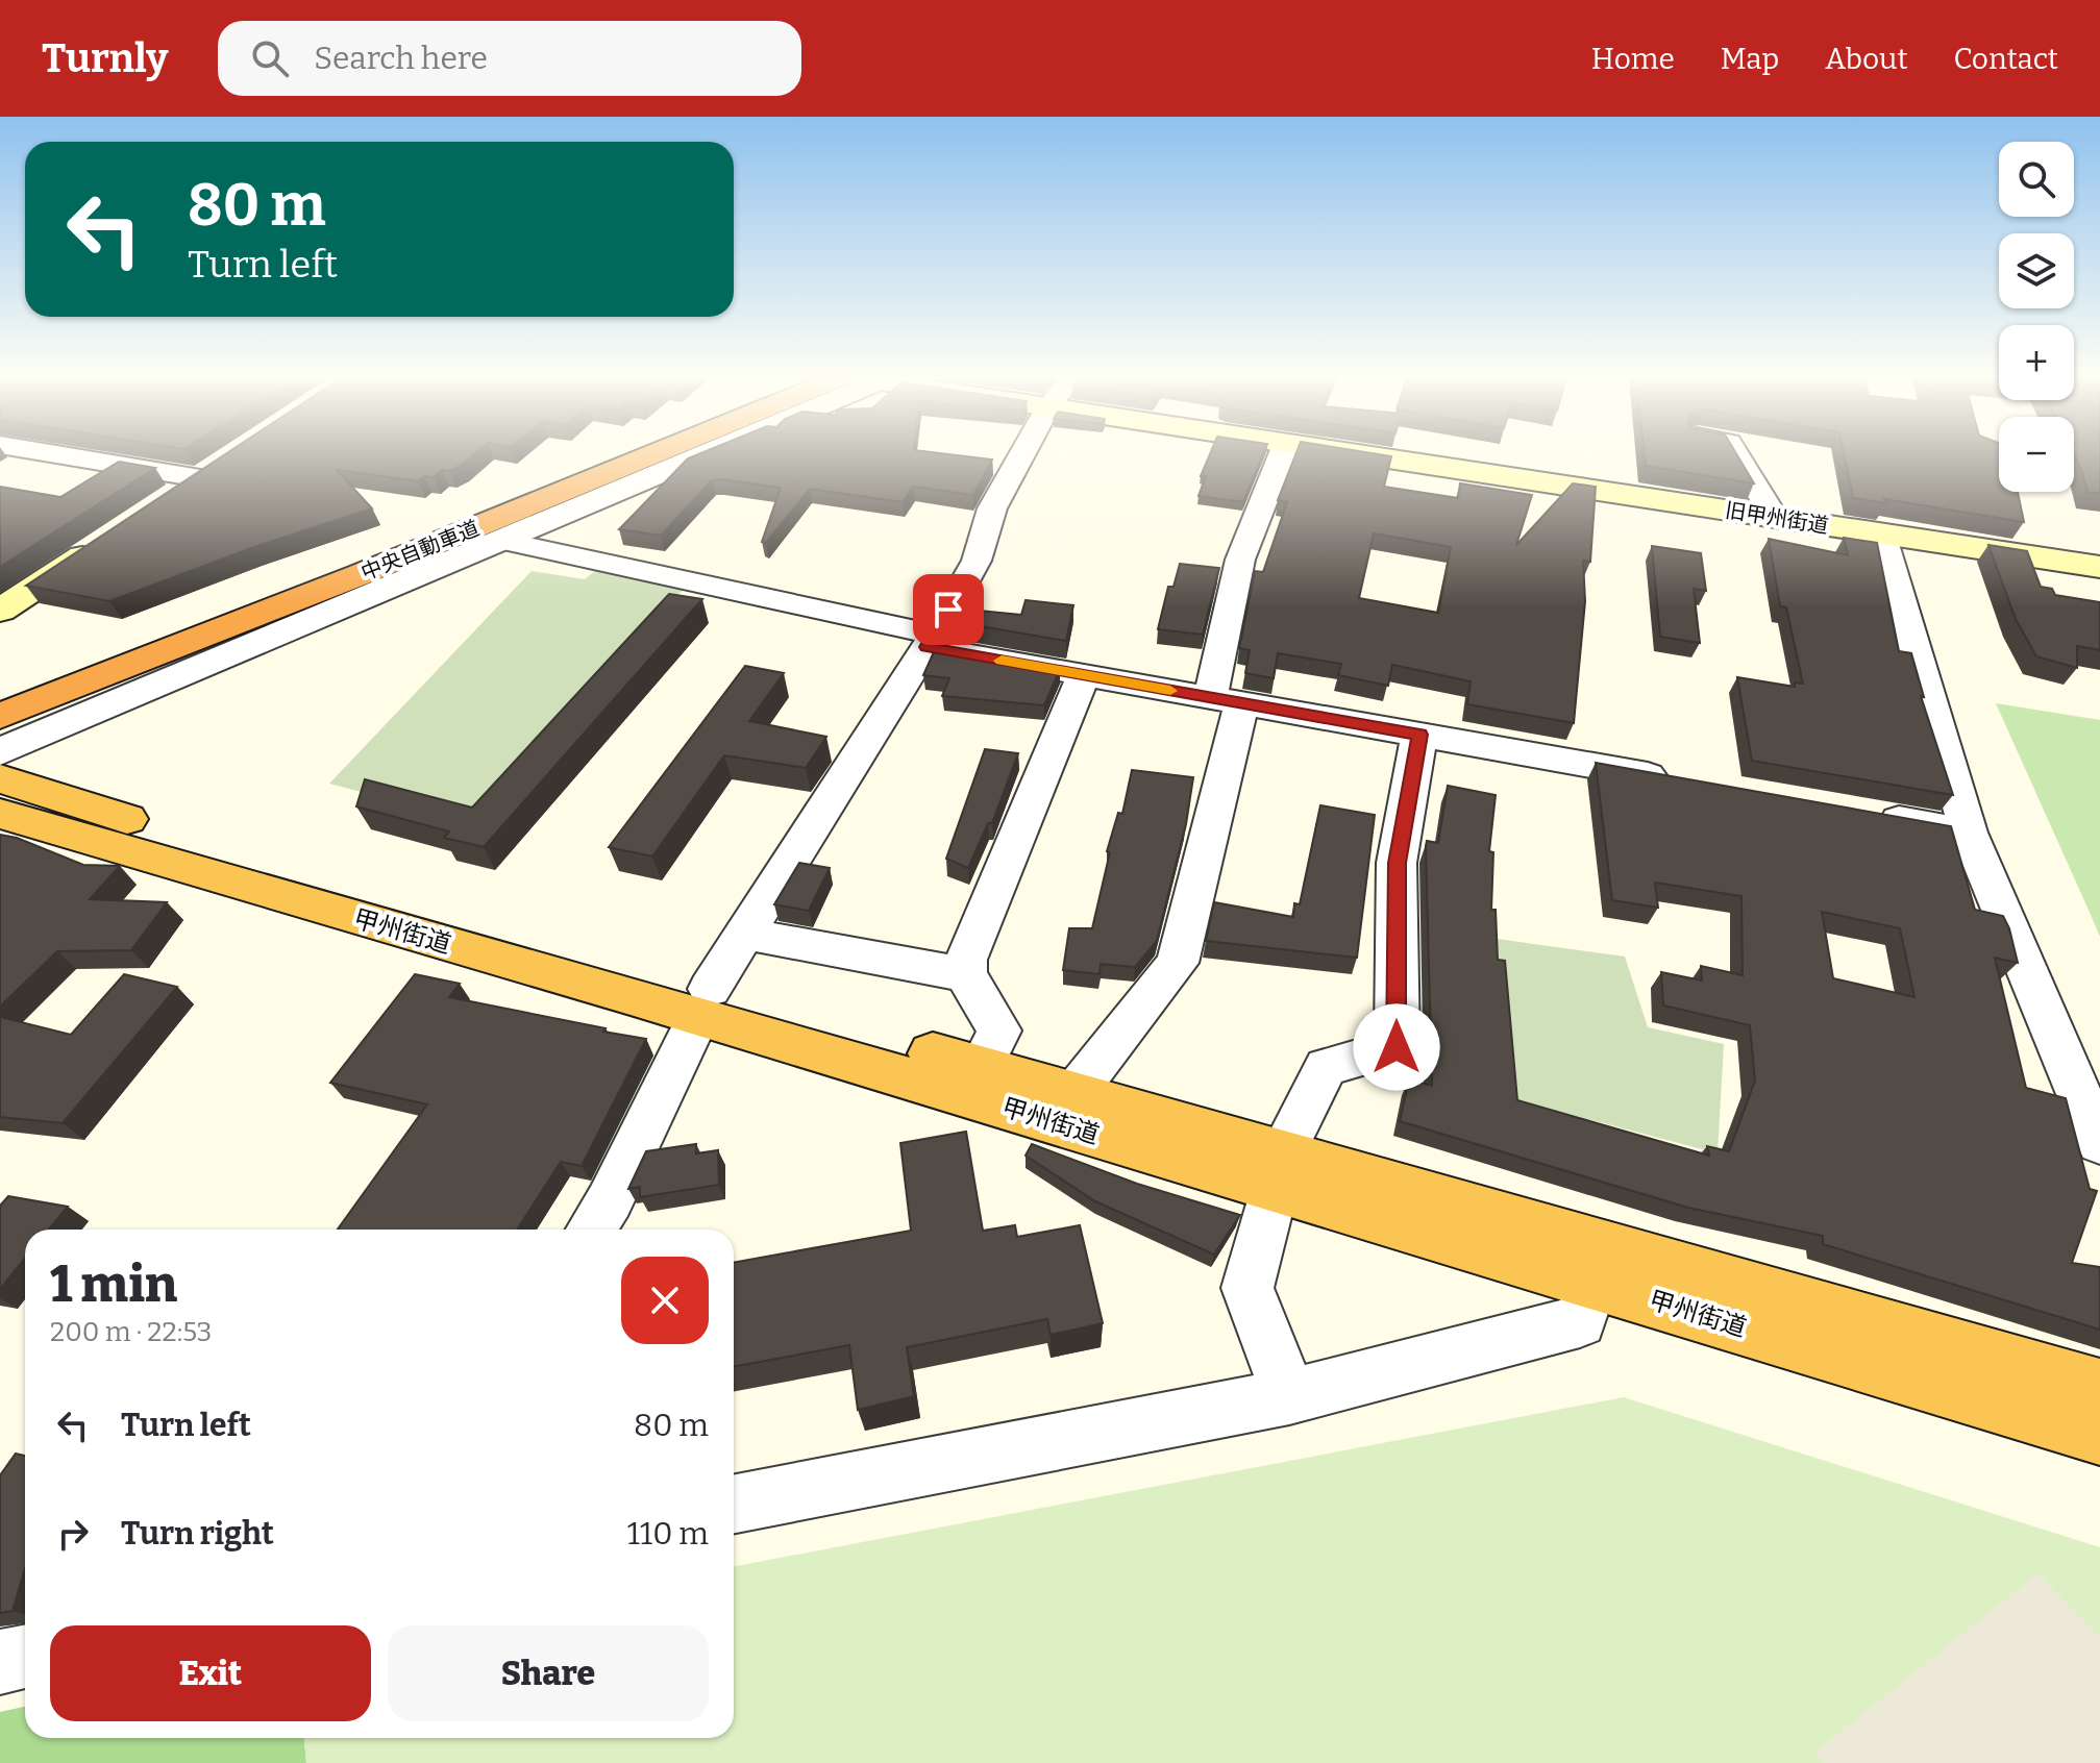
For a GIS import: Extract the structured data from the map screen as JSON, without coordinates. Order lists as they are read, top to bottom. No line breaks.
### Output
{"streets":{"highway":["中央自動車道","甲州街道"],"main road":["旧甲州街道"]},"page":{"header":"Turnly","search":"Search here","nav":["Home","Map","About","Contact"],"map_buttons":["+","−"],"turn":["80 m","Turn left"],"heading":["1 min","200 m · 22:53"],"list":[{"name":"Turn left","value":"80 m"},{"name":"Turn right","value":"110 m"}],"buttons":["Exit","Share"]}}
